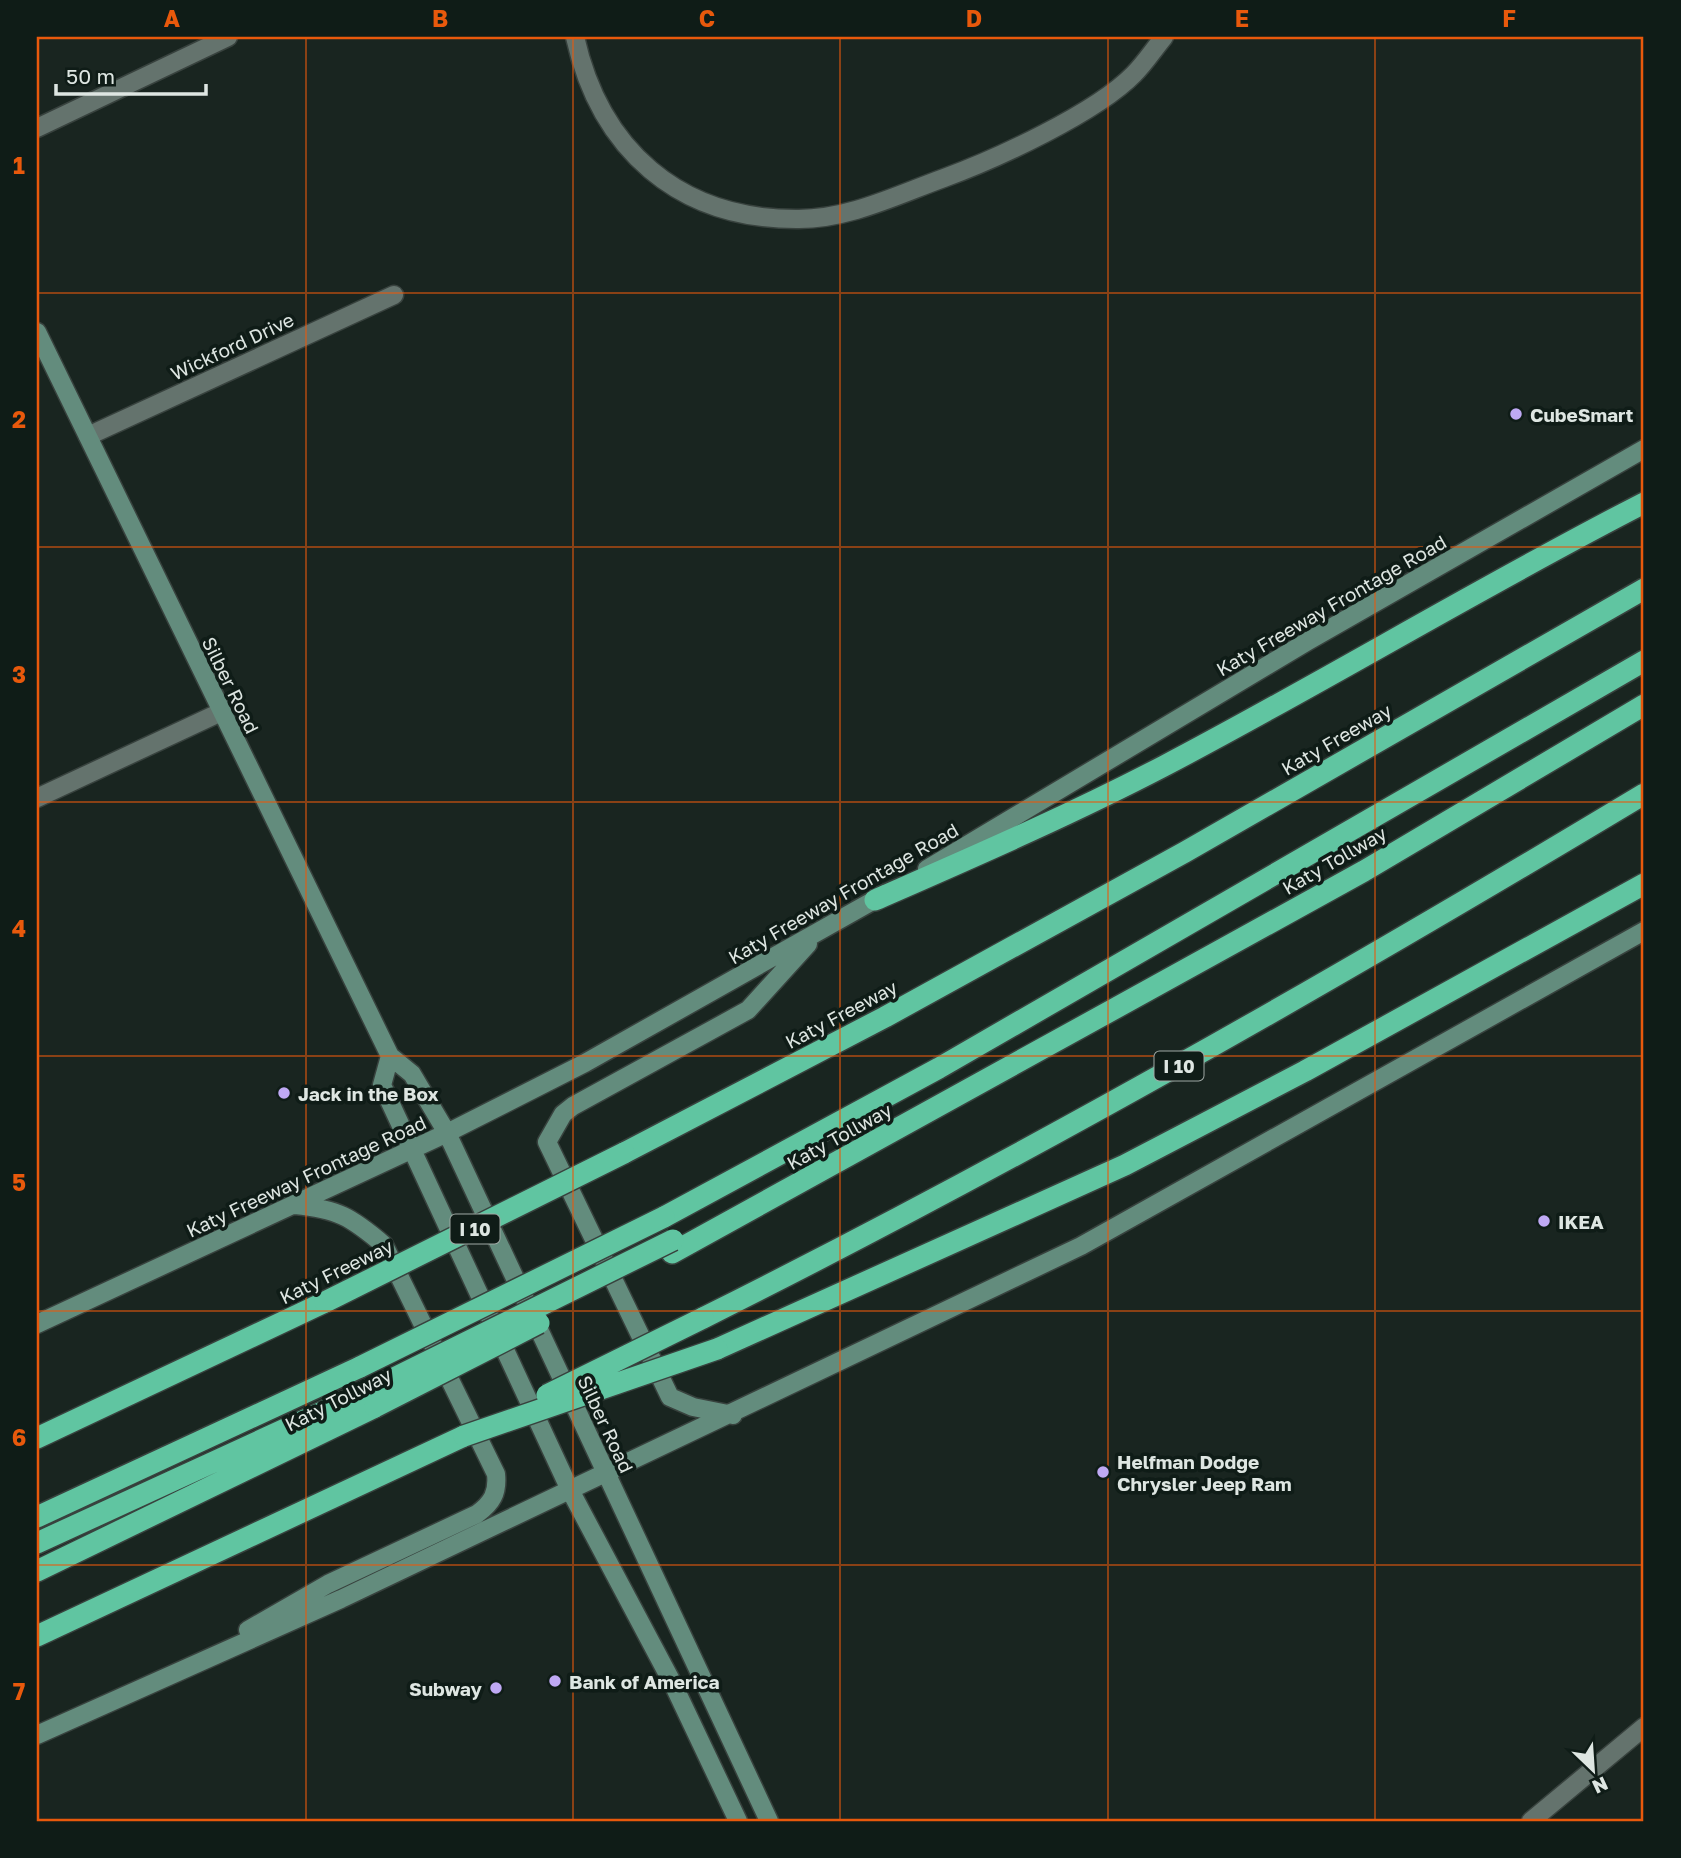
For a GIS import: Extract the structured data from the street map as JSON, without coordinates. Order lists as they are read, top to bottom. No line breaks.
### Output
{"streets":{"highway":["Katy Freeway","Katy Tollway","I 10"],"main road":["Katy Freeway Frontage Road","Silber Road"],"street":["Wickford Drive"]},"crossings":[["Wickford Drive","Silber Road"],["Katy Freeway Frontage Road","Silber Road"]],"places":["CubeSmart","Jack in the Box","IKEA","Helfman Dodge Chrysler Jeep Ram","Bank of America","Subway"],"scale_bar":"50 m","north":"bottom right","grid":{"columns":["A","B","C","D","E","F"],"rows":["1","2","3","4","5","6","7"]}}
